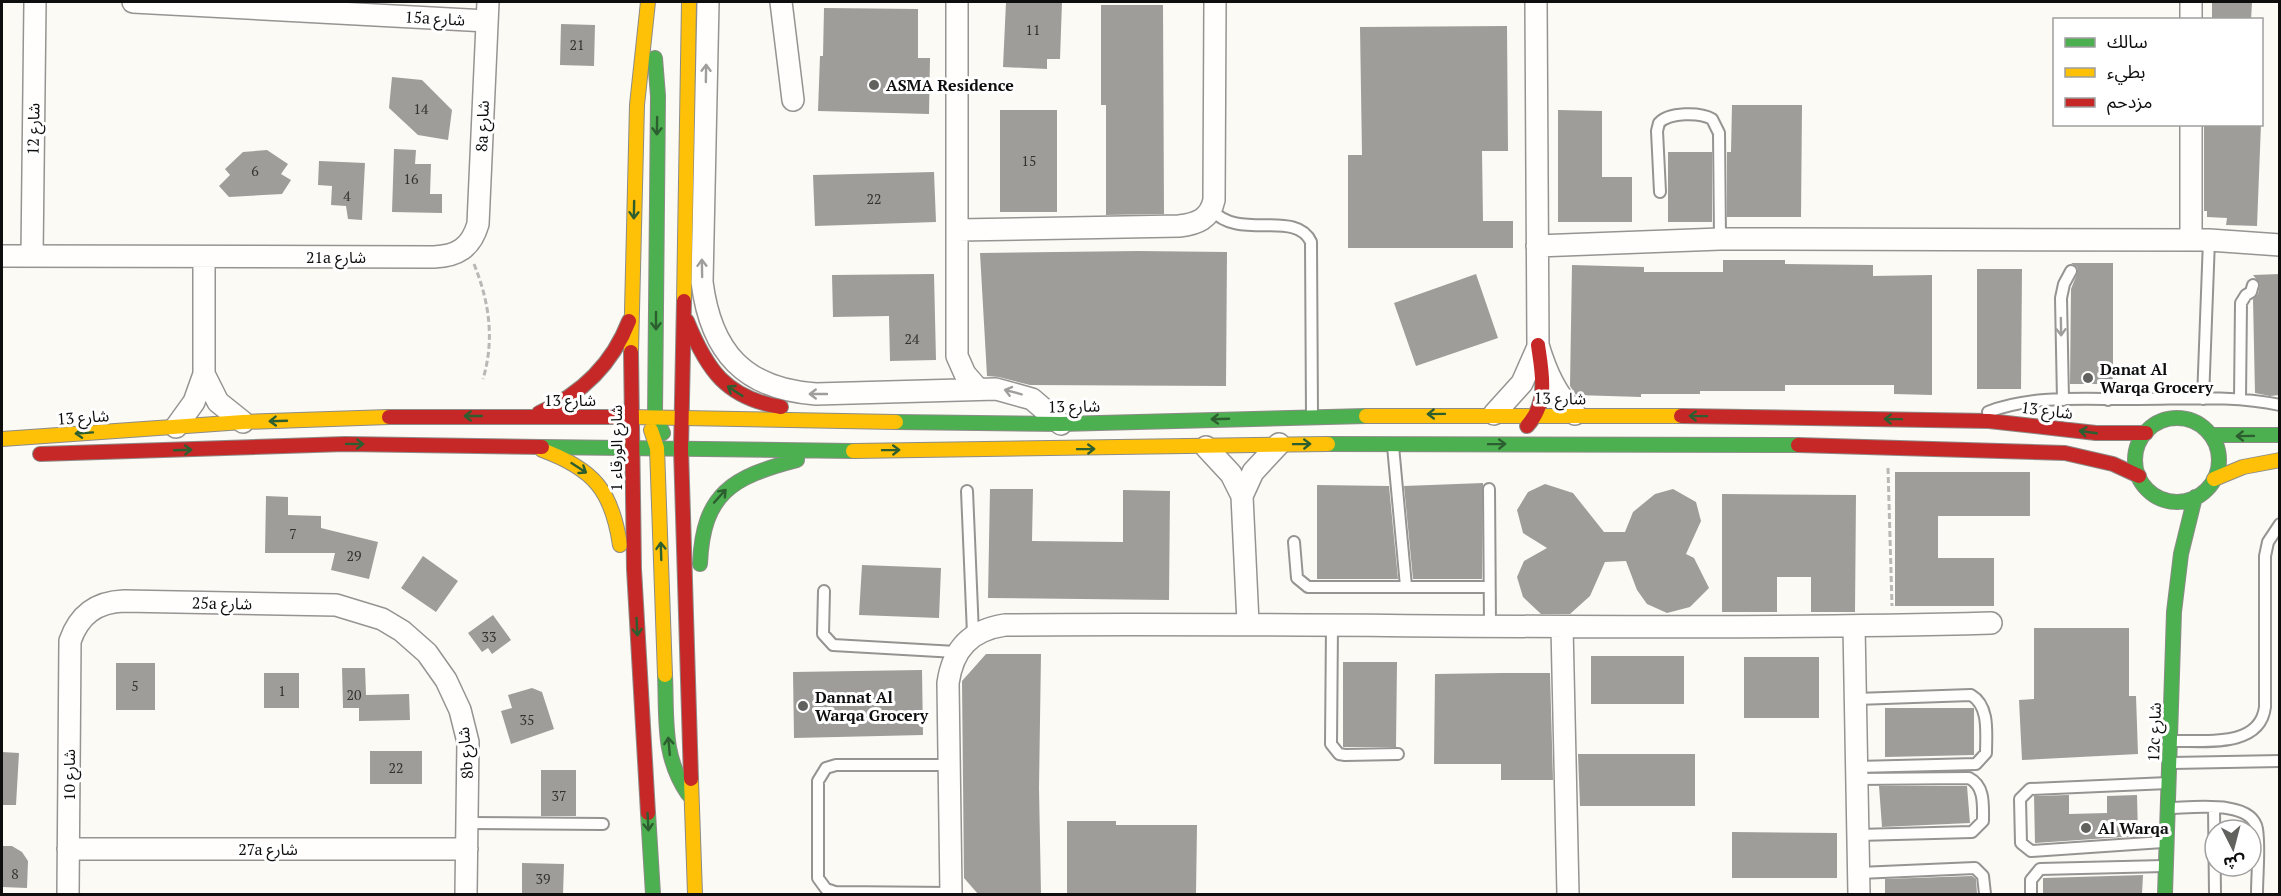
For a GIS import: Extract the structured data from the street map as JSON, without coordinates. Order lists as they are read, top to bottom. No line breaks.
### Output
{"streets":{"street":["15a شارع","8a شارع","شارع 12","21a شارع","شارع 13","شارع الورقاء 1","25a شارع","12c شارع","8b شارع","شارع 10","27a شارع"]},"crossings":[["15a شارع","8a شارع"],["8a شارع","21a شارع"],["شارع 12","21a شارع"],["شارع 13","شارع الورقاء 1"],["شارع 13","12c شارع"],["25a شارع","8b شارع"],["25a شارع","شارع 10"],["8b شارع","27a شارع"],["شارع 10","27a شارع"]],"places":["ASMA Residence","Danat Al Warqa Grocery","Dannat Al Warqa Grocery","Al Warqa"],"house_numbers":["11","21","14","15","6","16","4","22","24","7","29","33","5","1","20","35","22","37","8","39"],"legend":["سالك","بطيء","مزدحم"],"north":"bottom"}
